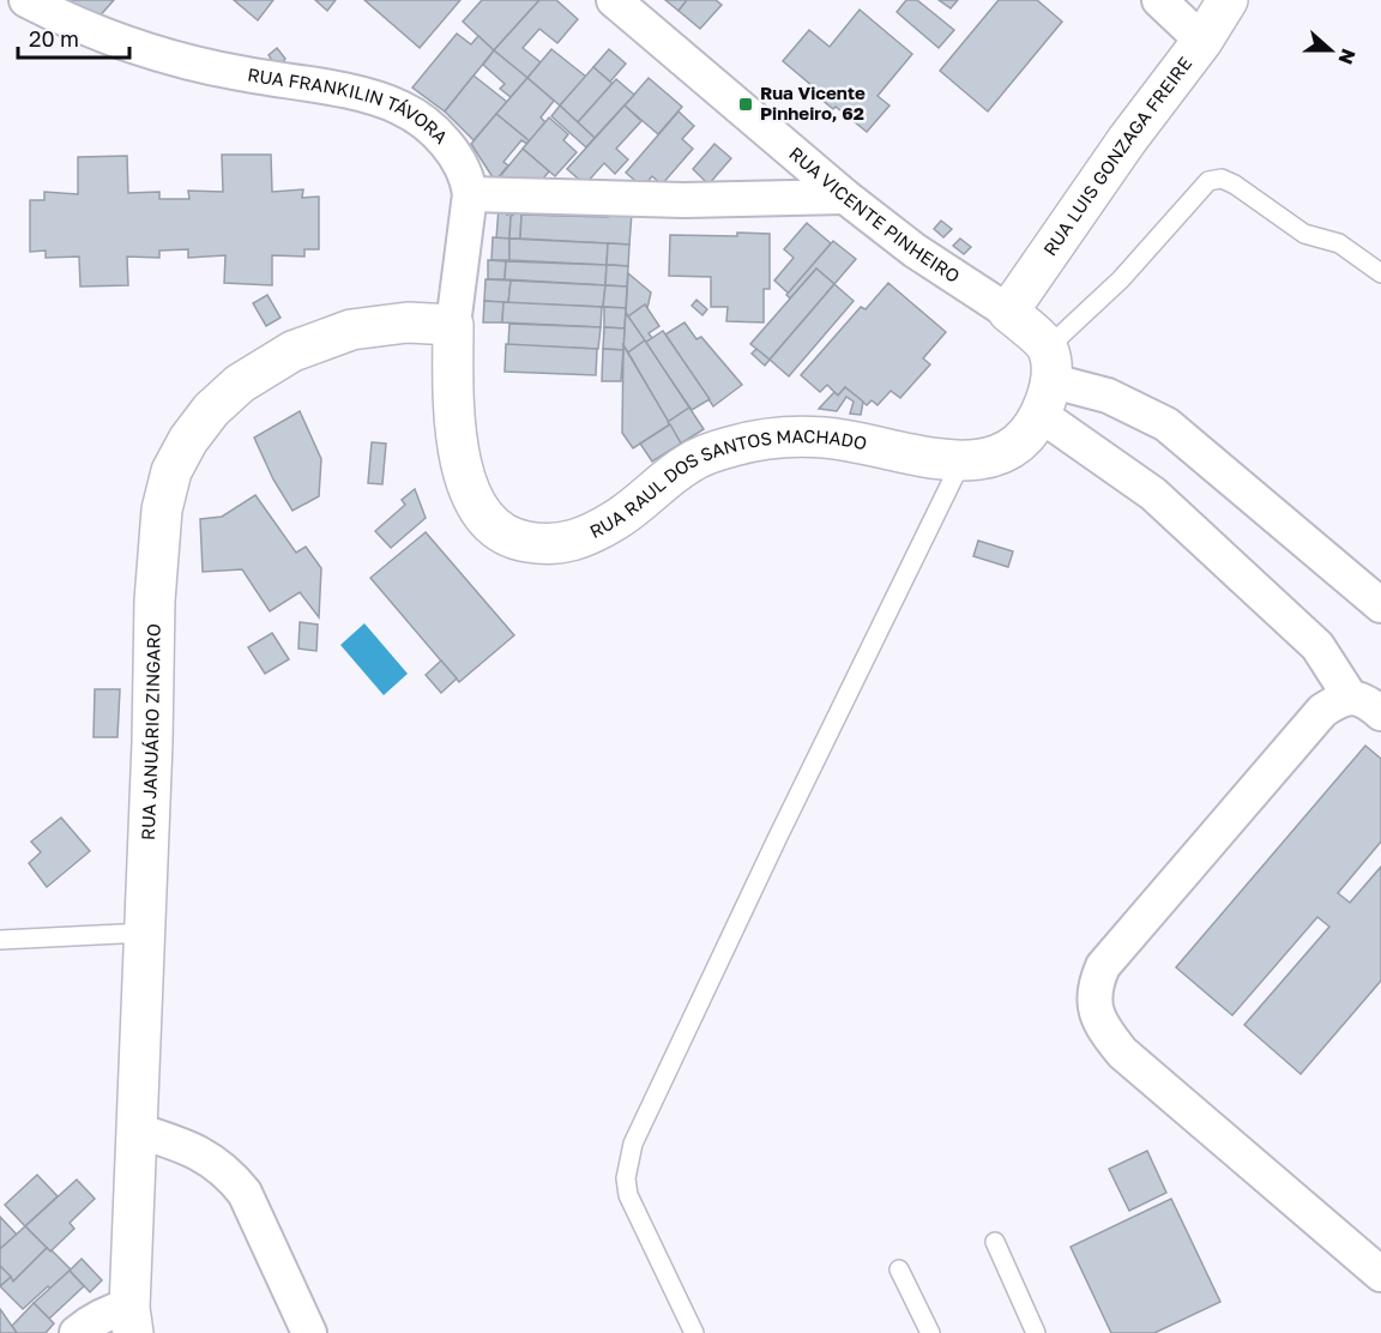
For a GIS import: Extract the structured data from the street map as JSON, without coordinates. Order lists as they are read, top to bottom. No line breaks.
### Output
{"streets":{"street":["RUA FRANKILIN TÁVORA","RUA LUIS GONZAGA FREIRE","RUA VICENTE PINHEIRO","RUA RAUL DOS SANTOS MACHADO","RUA JANUÁRIO ZINGARO"]},"crossings":[["RUA FRANKILIN TÁVORA","RUA RAUL DOS SANTOS MACHADO"],["RUA FRANKILIN TÁVORA","RUA JANUÁRIO ZINGARO"],["RUA LUIS GONZAGA FREIRE","RUA VICENTE PINHEIRO"],["RUA RAUL DOS SANTOS MACHADO","RUA JANUÁRIO ZINGARO"]],"places":{"transit":["Rua Vicente Pinheiro, 62"]},"scale_bar":"20 m","north":"right"}
